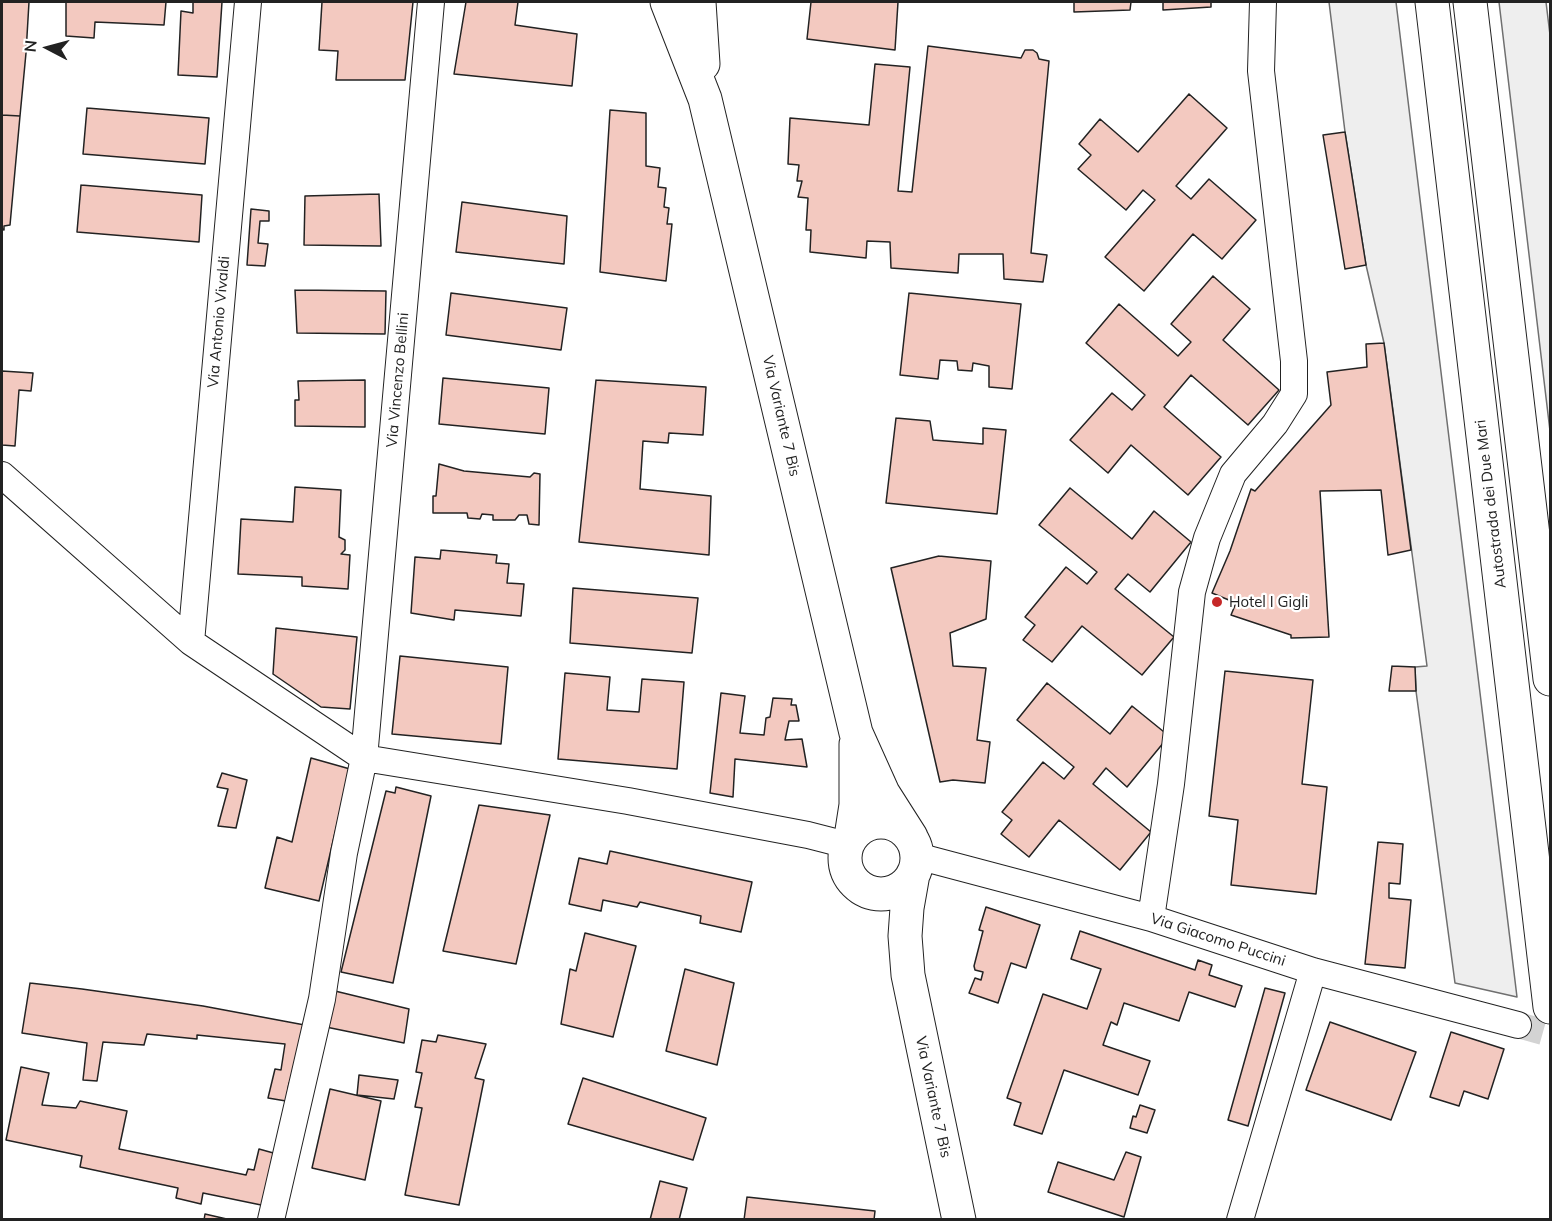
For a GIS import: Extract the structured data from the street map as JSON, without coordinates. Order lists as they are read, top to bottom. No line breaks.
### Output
{"streets":{"main road":["Via Variante 7 Bis","Autostrada dei Due Mari"],"street":["Via Antonio Vivaldi","Via Vincenzo Bellini","Via Giacomo Puccini"]},"crossings":[["Via Variante 7 Bis","Via Giacomo Puccini"]],"places":["Hotel I Gigli"],"north":"left"}
